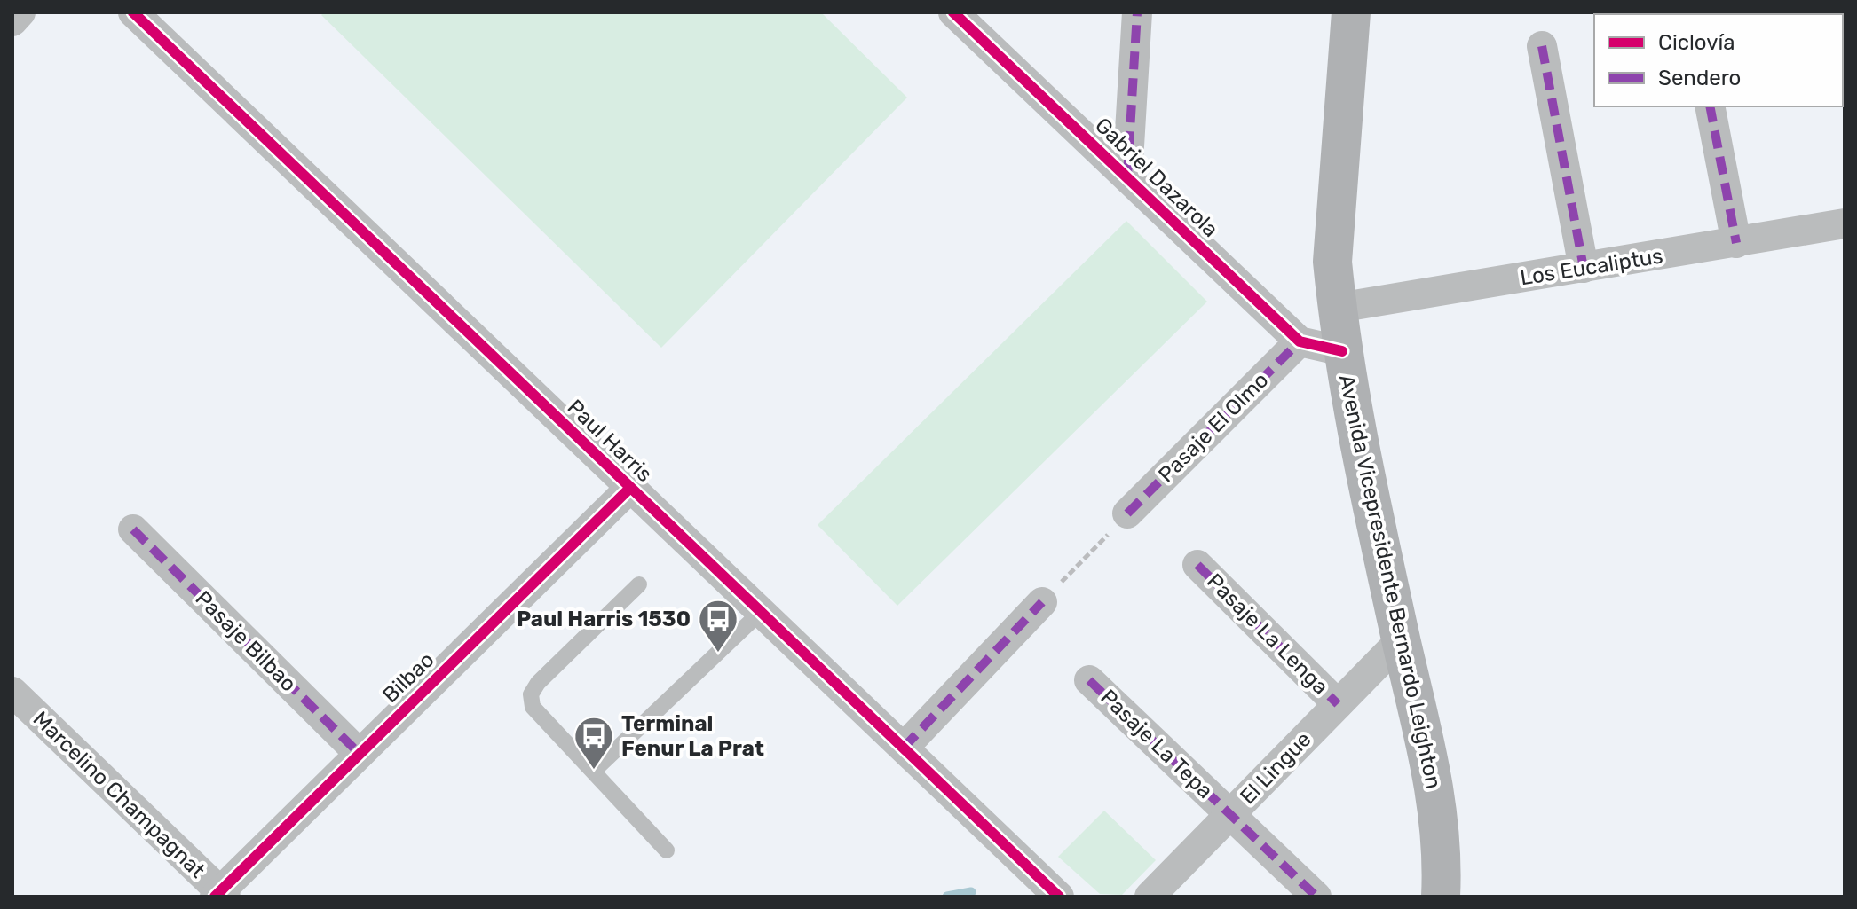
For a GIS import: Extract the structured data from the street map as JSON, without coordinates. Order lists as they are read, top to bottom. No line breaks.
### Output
{"streets":{"main road":["Avenida Vicepresidente Bernardo Leighton"],"street":["Gabriel Dazarola","Los Eucaliptus","Pasaje El Olmo","Paul Harris","Pasaje La Lenga","Pasaje Bilbao","Bilbao","Pasaje La Tepa","El Lingue","Marcelino Champagnat"]},"crossings":[["Gabriel Dazarola","Pasaje El Olmo"],["Los Eucaliptus","Avenida Vicepresidente Bernardo Leighton"],["Paul Harris","Bilbao"],["Avenida Vicepresidente Bernardo Leighton","El Lingue"],["Pasaje La Lenga","El Lingue"],["Pasaje Bilbao","Bilbao"],["Bilbao","Marcelino Champagnat"],["Pasaje La Tepa","El Lingue"]],"places":{"bus stop":["Paul Harris 1530","Terminal Fenur La Prat"]},"legend":["Ciclovía","Sendero"]}
